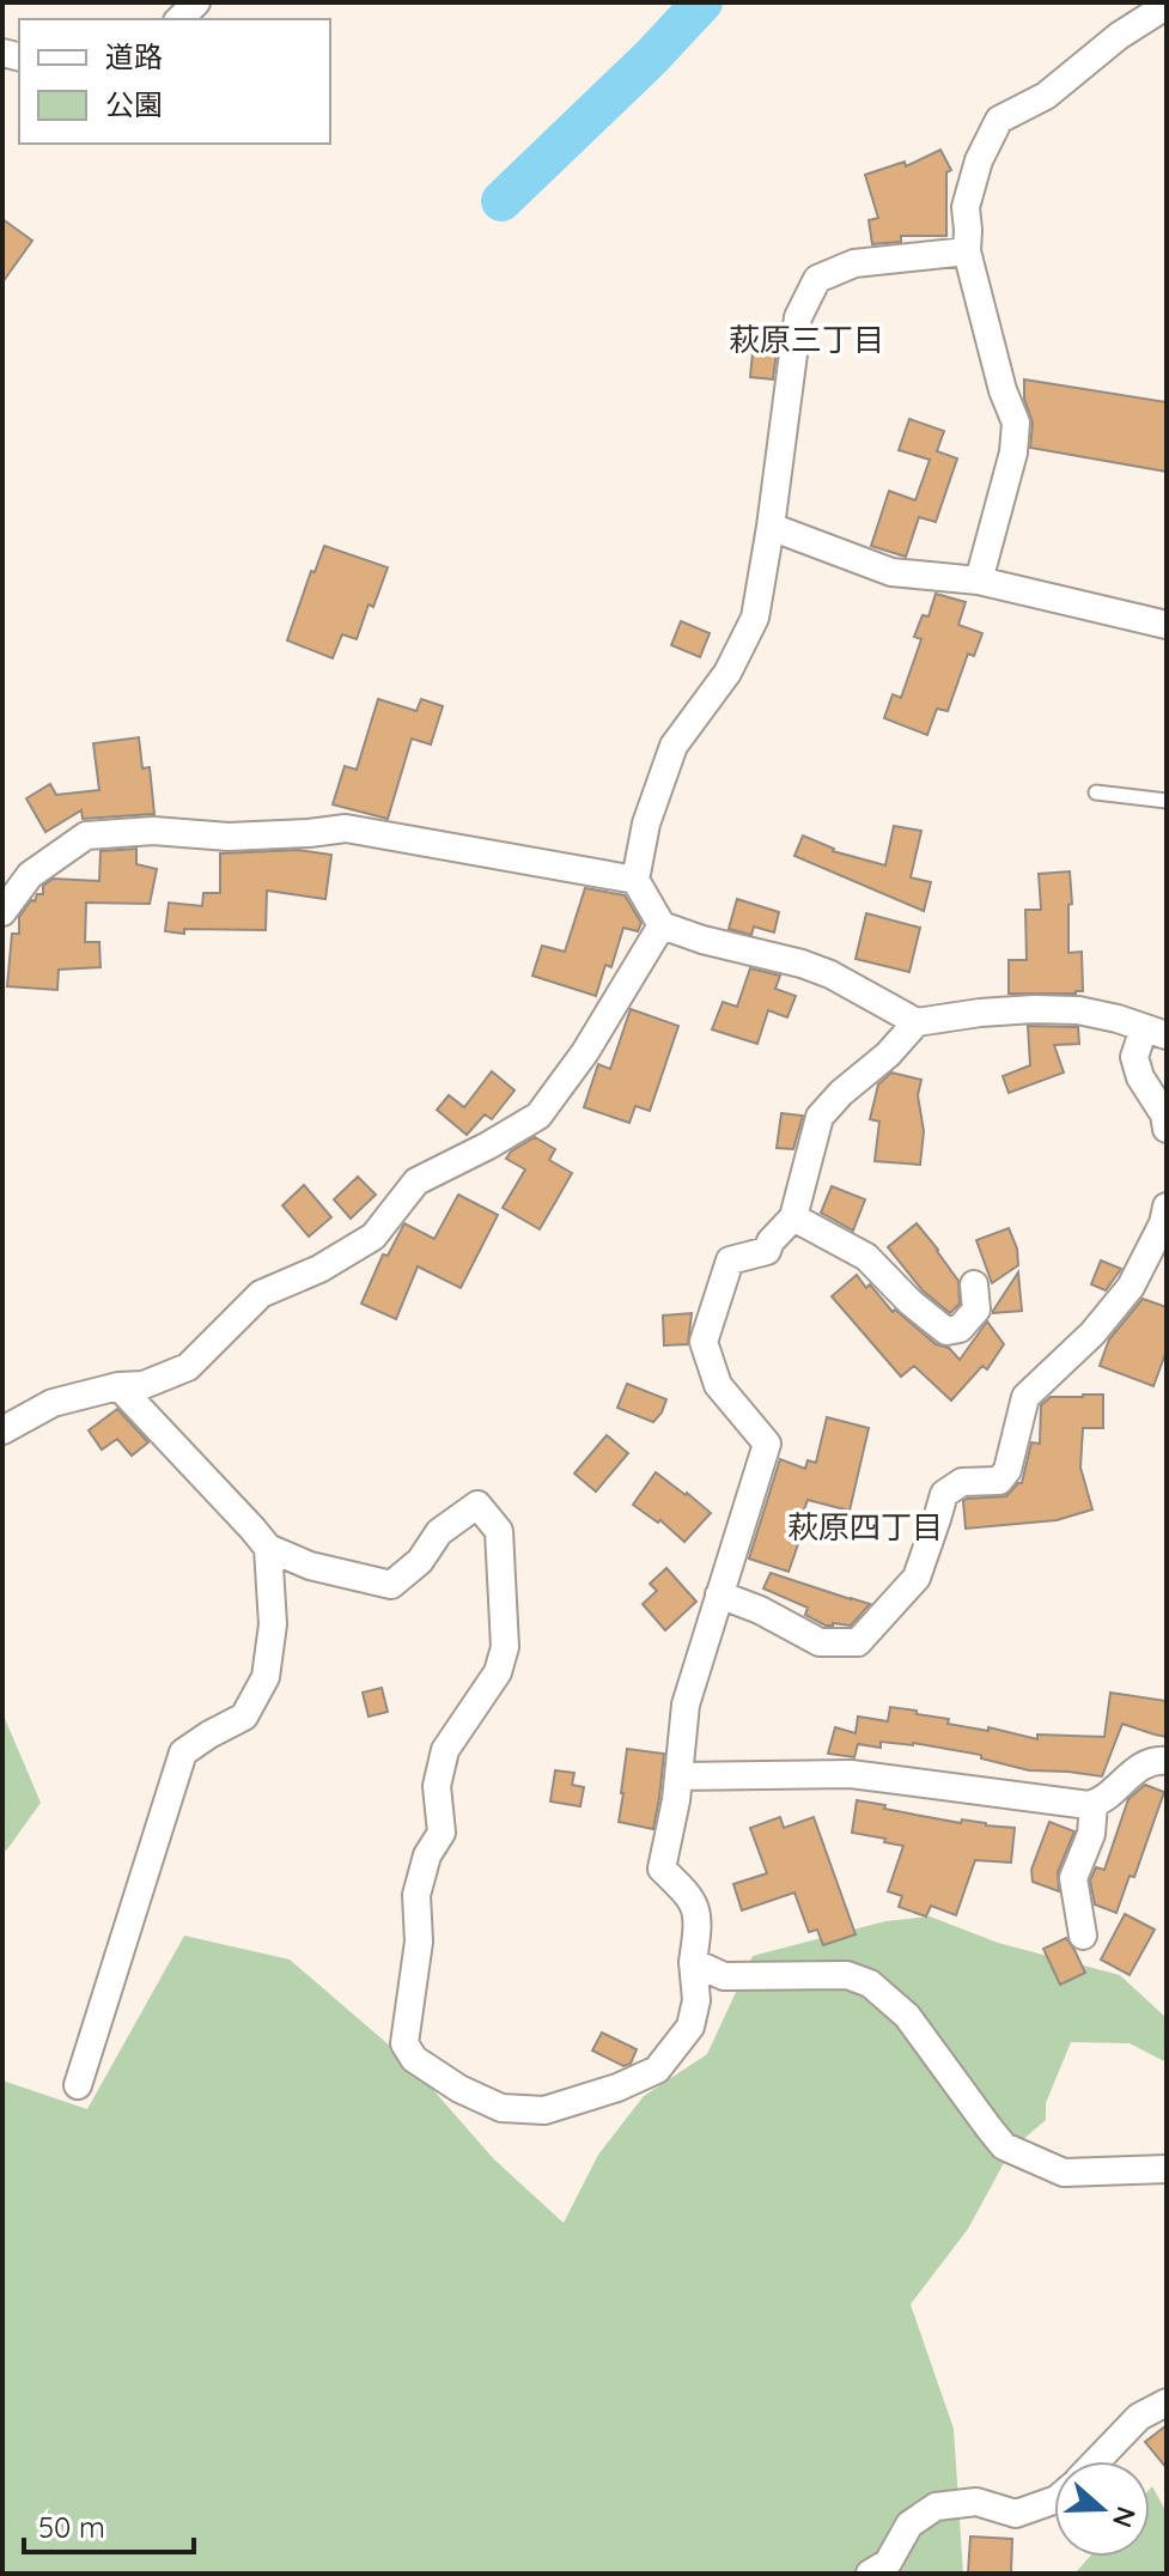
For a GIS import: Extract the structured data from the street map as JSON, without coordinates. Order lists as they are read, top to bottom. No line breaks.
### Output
{"districts":["萩原三丁目","萩原四丁目"],"legend":["道路","公園"],"scale_bar":"50 m","north":"right"}
